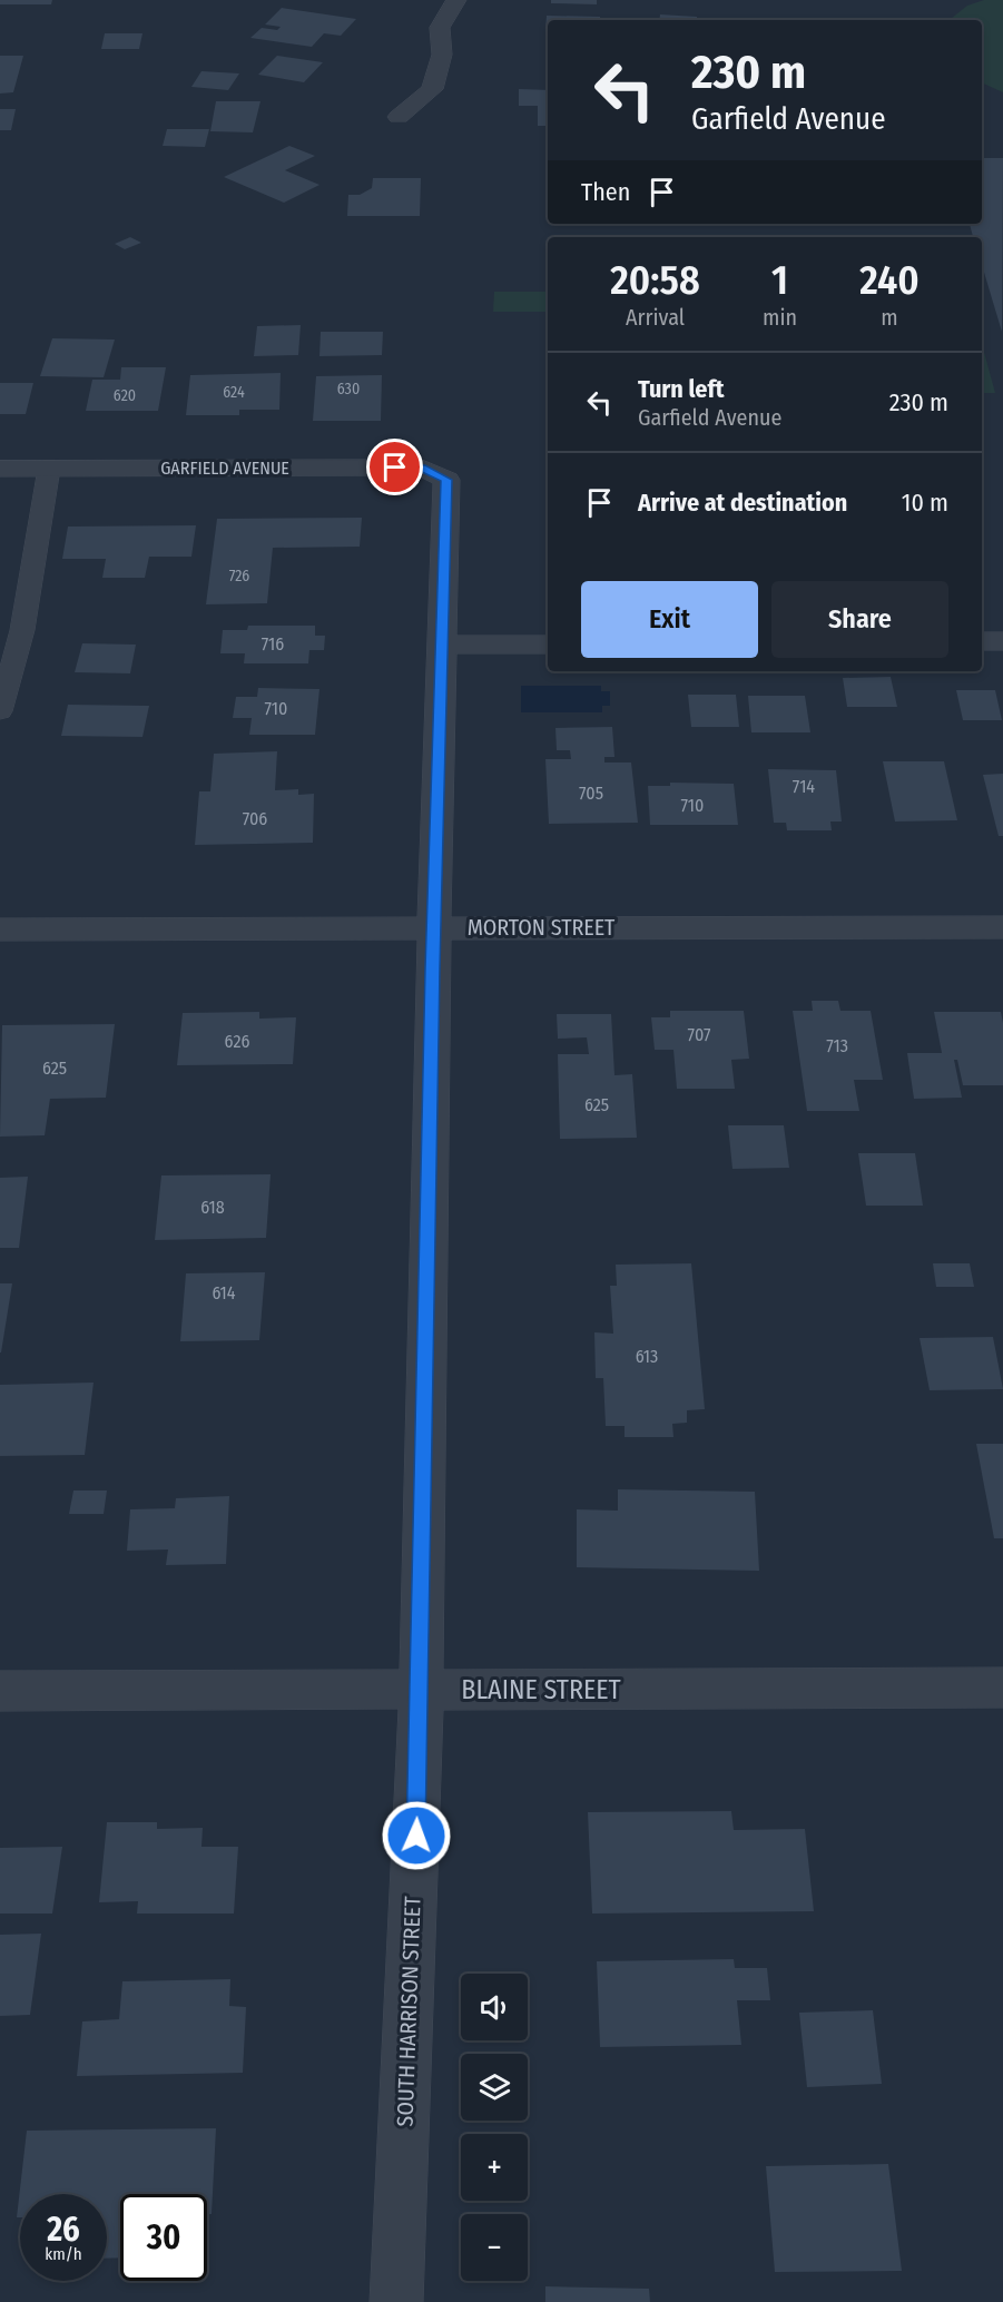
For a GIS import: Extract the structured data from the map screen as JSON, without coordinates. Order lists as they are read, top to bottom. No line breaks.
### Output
{"streets":{"street":["GARFIELD AVENUE","MORTON STREET","BLAINE STREET","SOUTH HARRISON STREET"]},"crossings":[["GARFIELD AVENUE","SOUTH HARRISON STREET"],["MORTON STREET","SOUTH HARRISON STREET"],["BLAINE STREET","SOUTH HARRISON STREET"]],"house_numbers":["630","624","620","726","716","710","714","705","710","706","707","626","713","625","625","618","614","613"],"page":{"turn":["230 m","Garfield Avenue"],"then":"Then","eta":["20:58","Arrival","1","min","240","m"],"list":[{"name":"Turn left","note":"Garfield Avenue","value":"230 m"},{"name":"Arrive at destination","value":"10 m"}],"buttons":["Exit","Share"],"map_buttons":["+","−"],"speed":"26 km/h","limit":"30"}}
